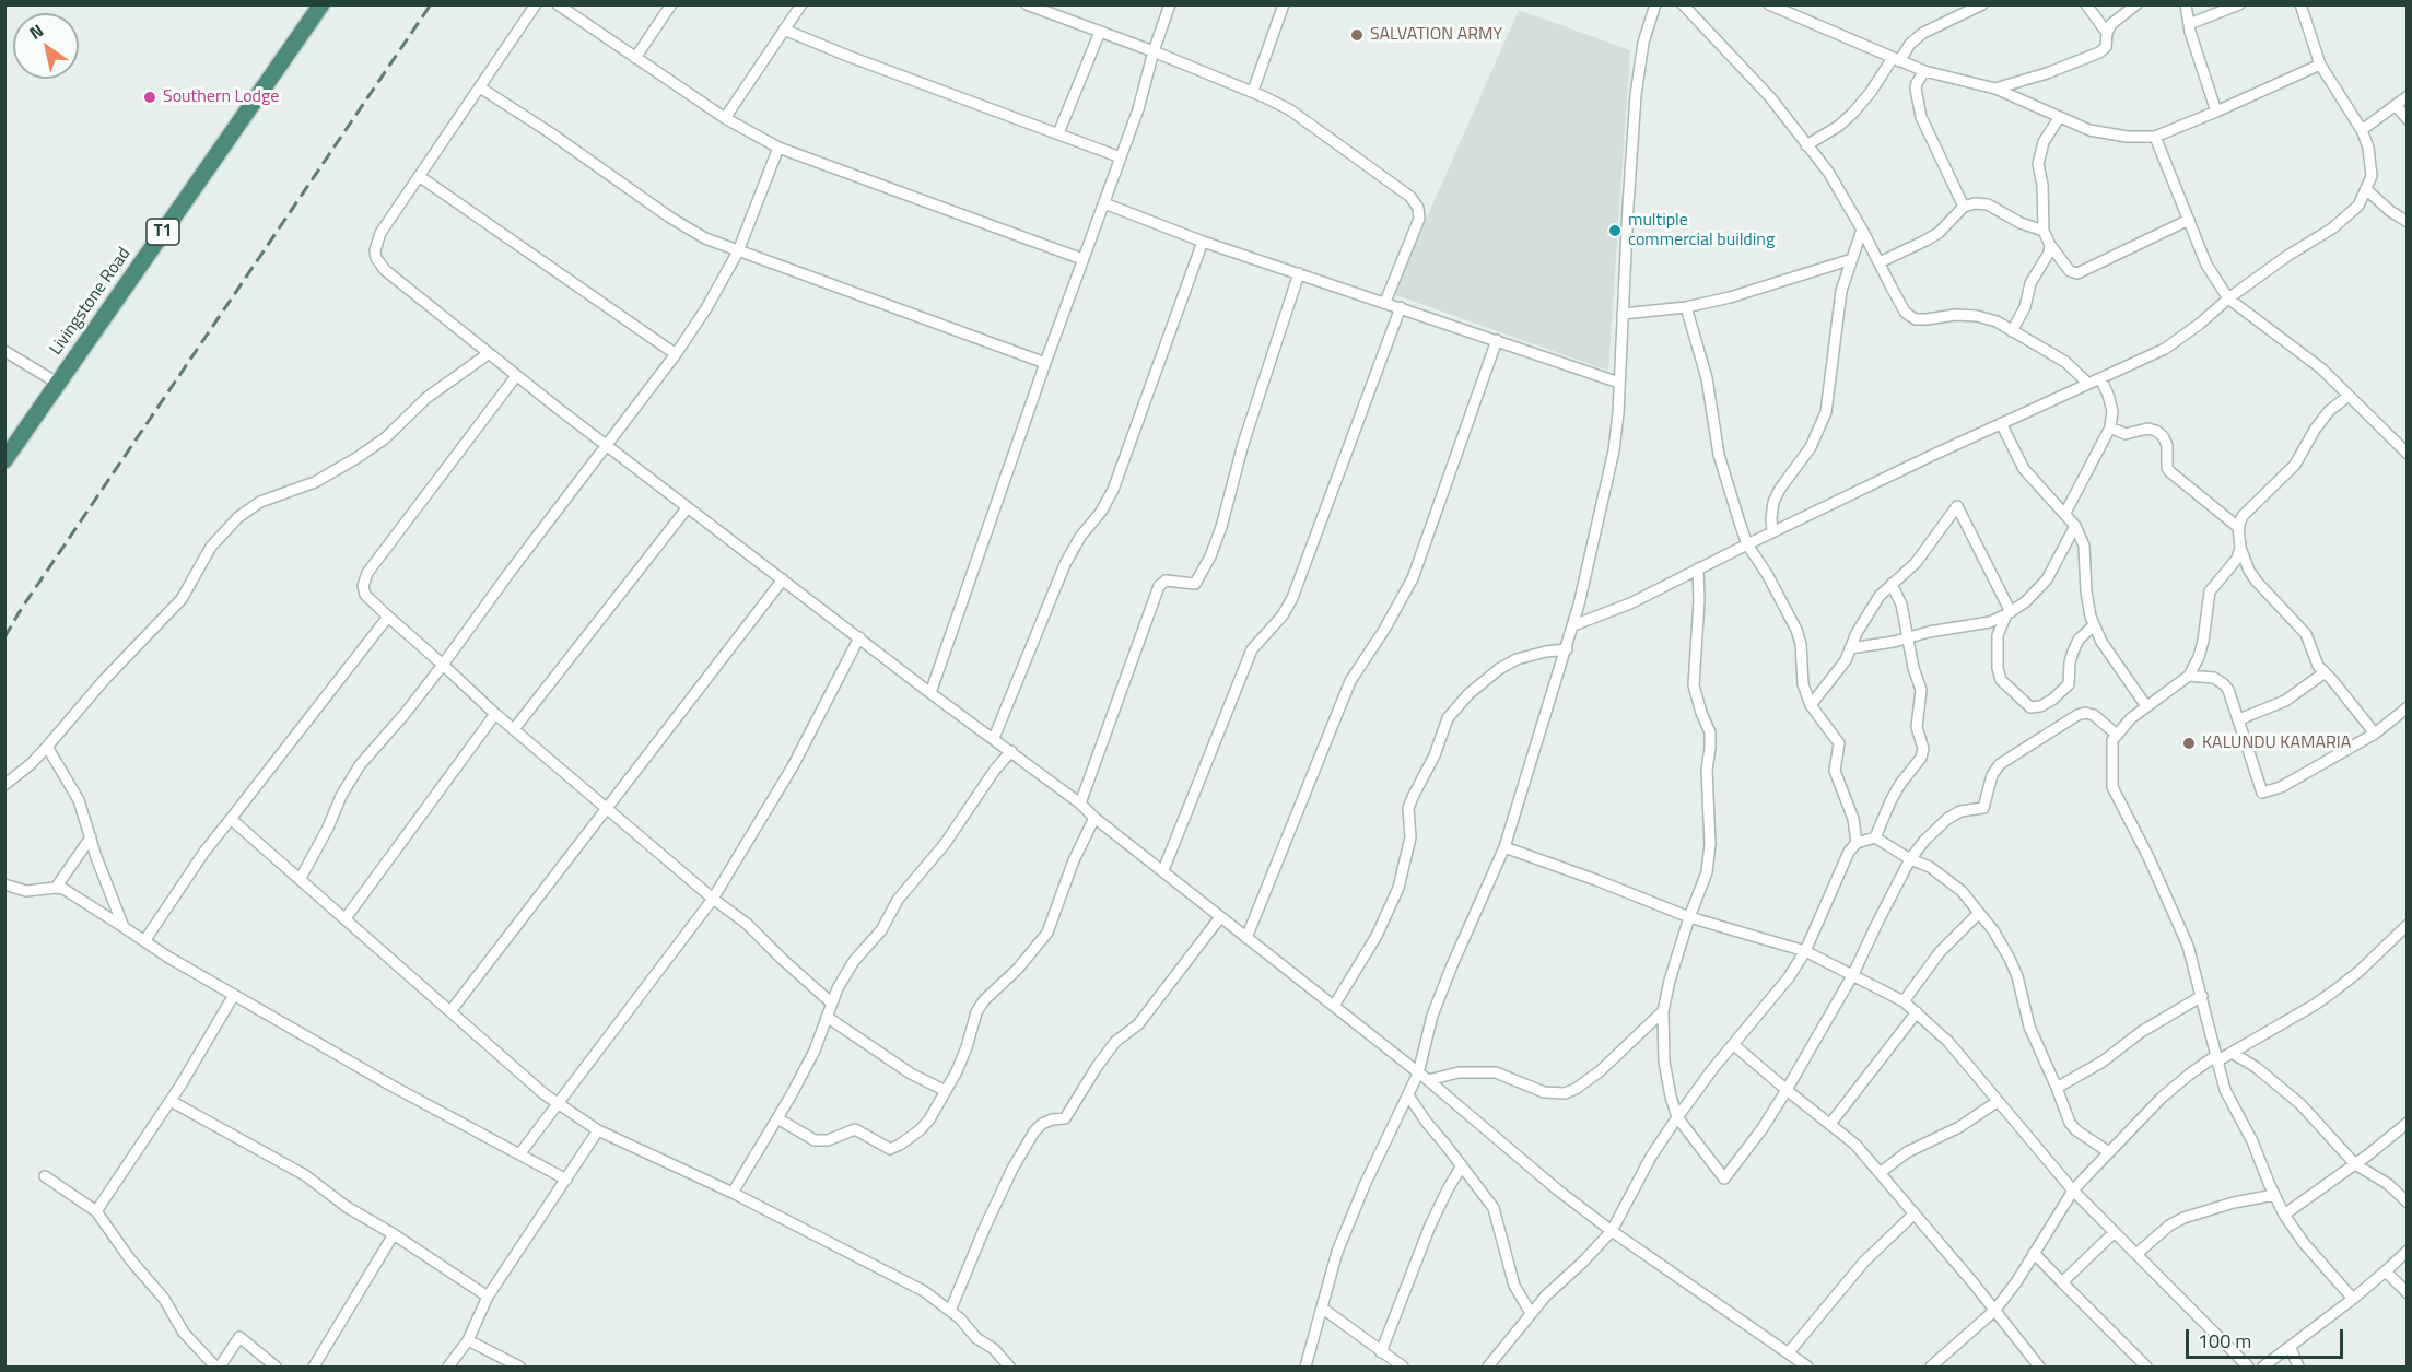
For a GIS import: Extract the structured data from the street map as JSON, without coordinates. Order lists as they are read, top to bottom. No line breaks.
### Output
{"streets":{"highway":["T1","Livingstone Road"]},"places":["SALVATION ARMY","Southern Lodge","multiple commercial building","KALUNDU KAMARIA"],"scale_bar":"100 m","north":"top left"}
